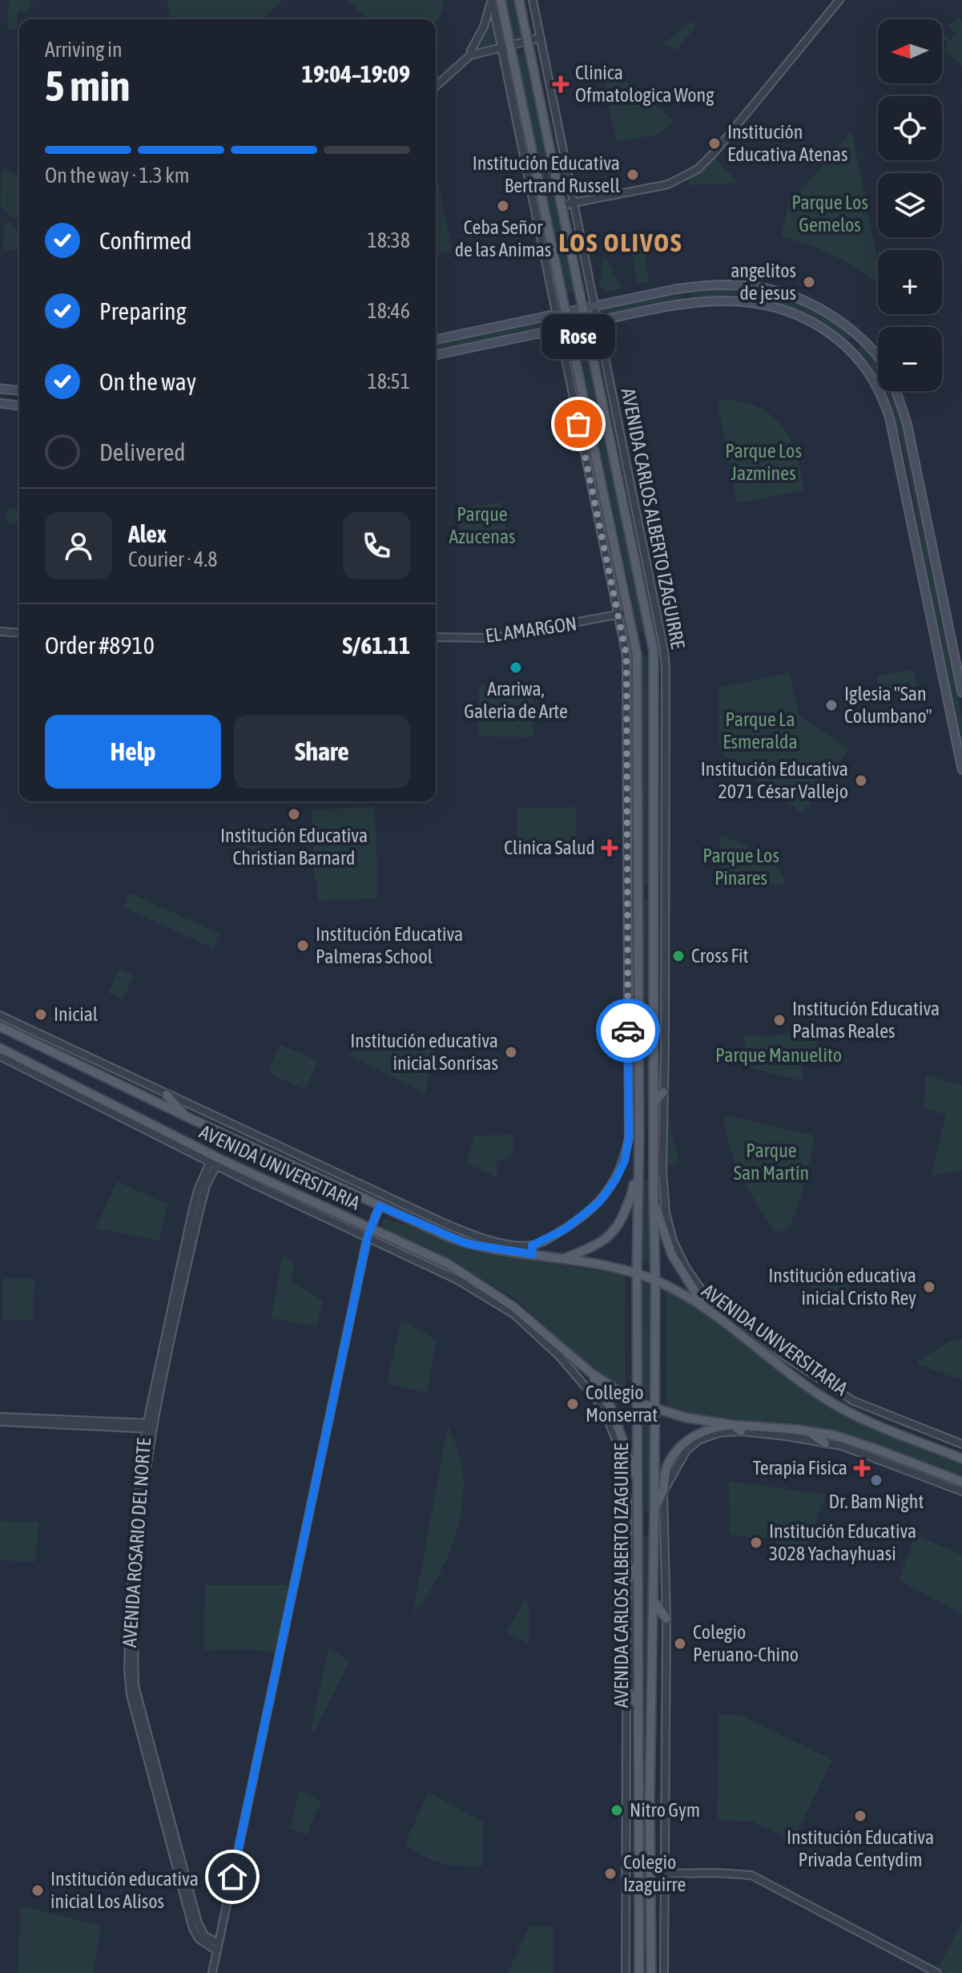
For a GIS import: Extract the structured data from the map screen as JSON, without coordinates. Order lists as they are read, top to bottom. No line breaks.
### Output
{"streets":{"main road":["AVENIDA CARLOS ALBERTO IZAGUIRRE","AVENIDA UNIVERSITARIA"],"street":["EL AMARGON","AVENIDA ROSARIO DEL NORTE"]},"crossings":[["AVENIDA CARLOS ALBERTO IZAGUIRRE","EL AMARGON"],["AVENIDA CARLOS ALBERTO IZAGUIRRE","AVENIDA UNIVERSITARIA"],["AVENIDA UNIVERSITARIA","AVENIDA ROSARIO DEL NORTE"]],"districts":["LOS OLIVOS"],"parks":["Parque Los Gemelos","Parque Los Jazmines","Parque Azucenas","Parque La Esmeralda","Parque Los Pinares","Parque Manuelito","Parque San Martín"],"places":{"health":["Clinica Ofmatologica Wong","Clinica Salud","Terapia Fisica"],"other":["Institución Educativa Atenas","Institución Educativa Bertrand Russell","Ceba Señor de las Animas","angelitos de jesus","Rose","Arariwa, Galeria de Arte","Iglesia \"San Columbano\"","Institución Educativa 2071 César Vallejo","Institución Educativa Christian Barnard","Institución Educativa Palmeras School","Cross Fit","Inicial","Institución Educativa Palmas Reales","Institución educativa inicial Sonrisas","Institución educativa inicial Cristo Rey","Collegio Monserrat","Dr. Bam Night","Institución Educativa 3028 Yachayhuasi","Colegio Peruano-Chino","Nitro Gym","Institución Educativa Privada Centydim","Colegio Izaguirre","Institución educativa inicial Los Alisos"]},"north":"left","page":{"map_buttons":["+","−"],"heading":["5 min","Arriving in","19:04–19:09"],"panel":["Alex","Courier · 4.8","Order #8910","S/61.11"],"bar":"On the way · 1.3 km","list":[["Confirmed","18:38"],["Preparing","18:46"],["On the way","18:51"],"Delivered"],"bubble":"Rose","buttons":["Help","Share"]}}
